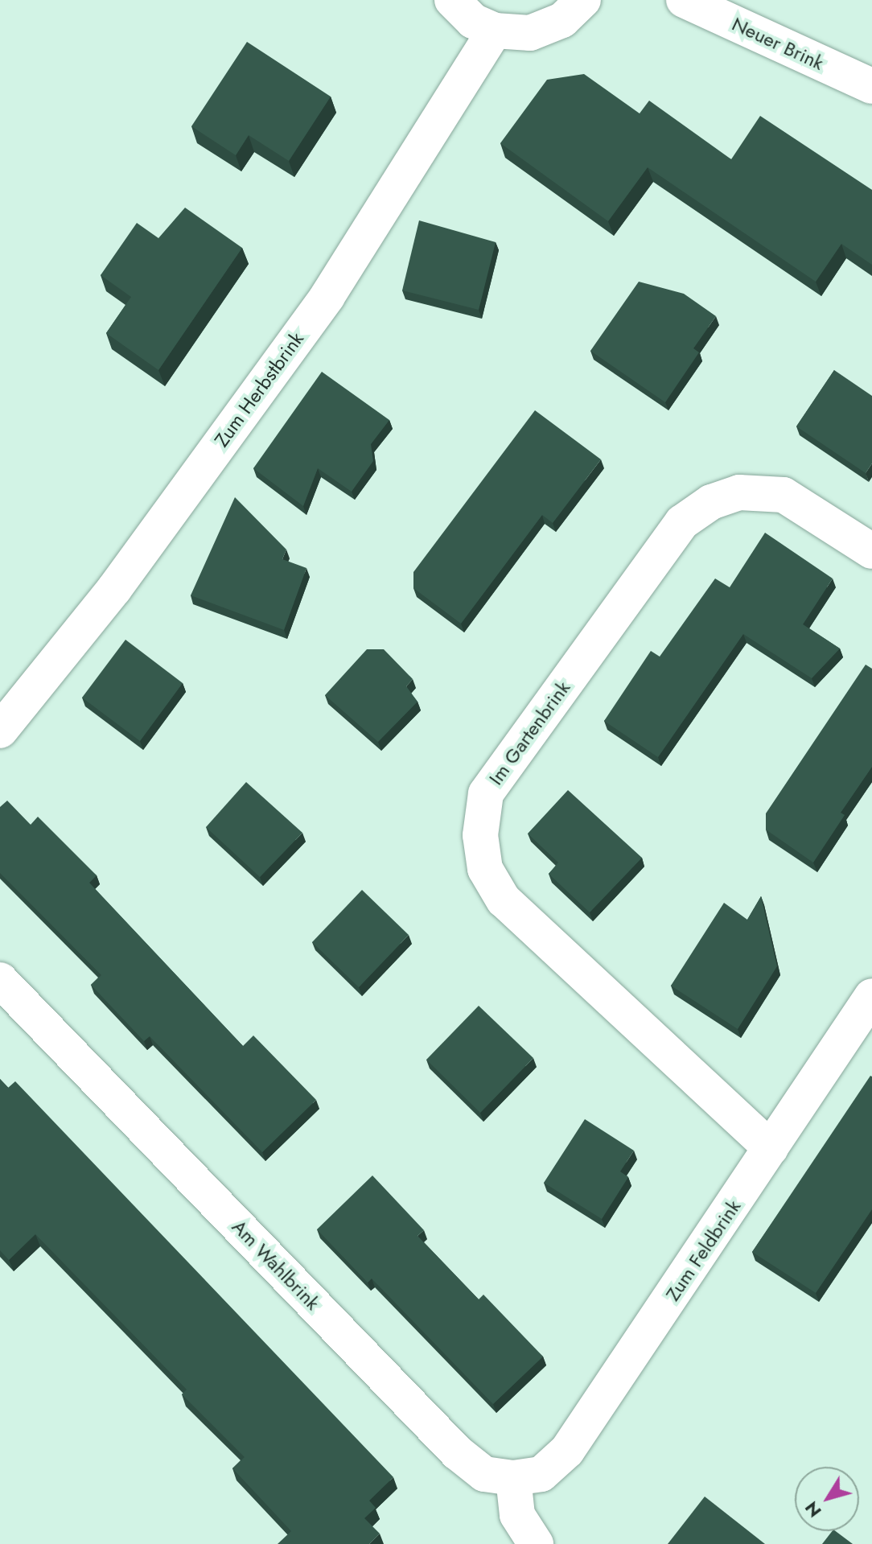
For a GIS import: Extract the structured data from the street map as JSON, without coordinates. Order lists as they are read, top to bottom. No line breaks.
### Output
{"streets":{"street":["Neuer Brink","Zum Herbstbrink","Im Gartenbrink","Zum Feldbrink","Am Wahlbrink"]},"crossings":[["Im Gartenbrink","Zum Feldbrink"],["Zum Feldbrink","Am Wahlbrink"]],"north":"bottom left"}
